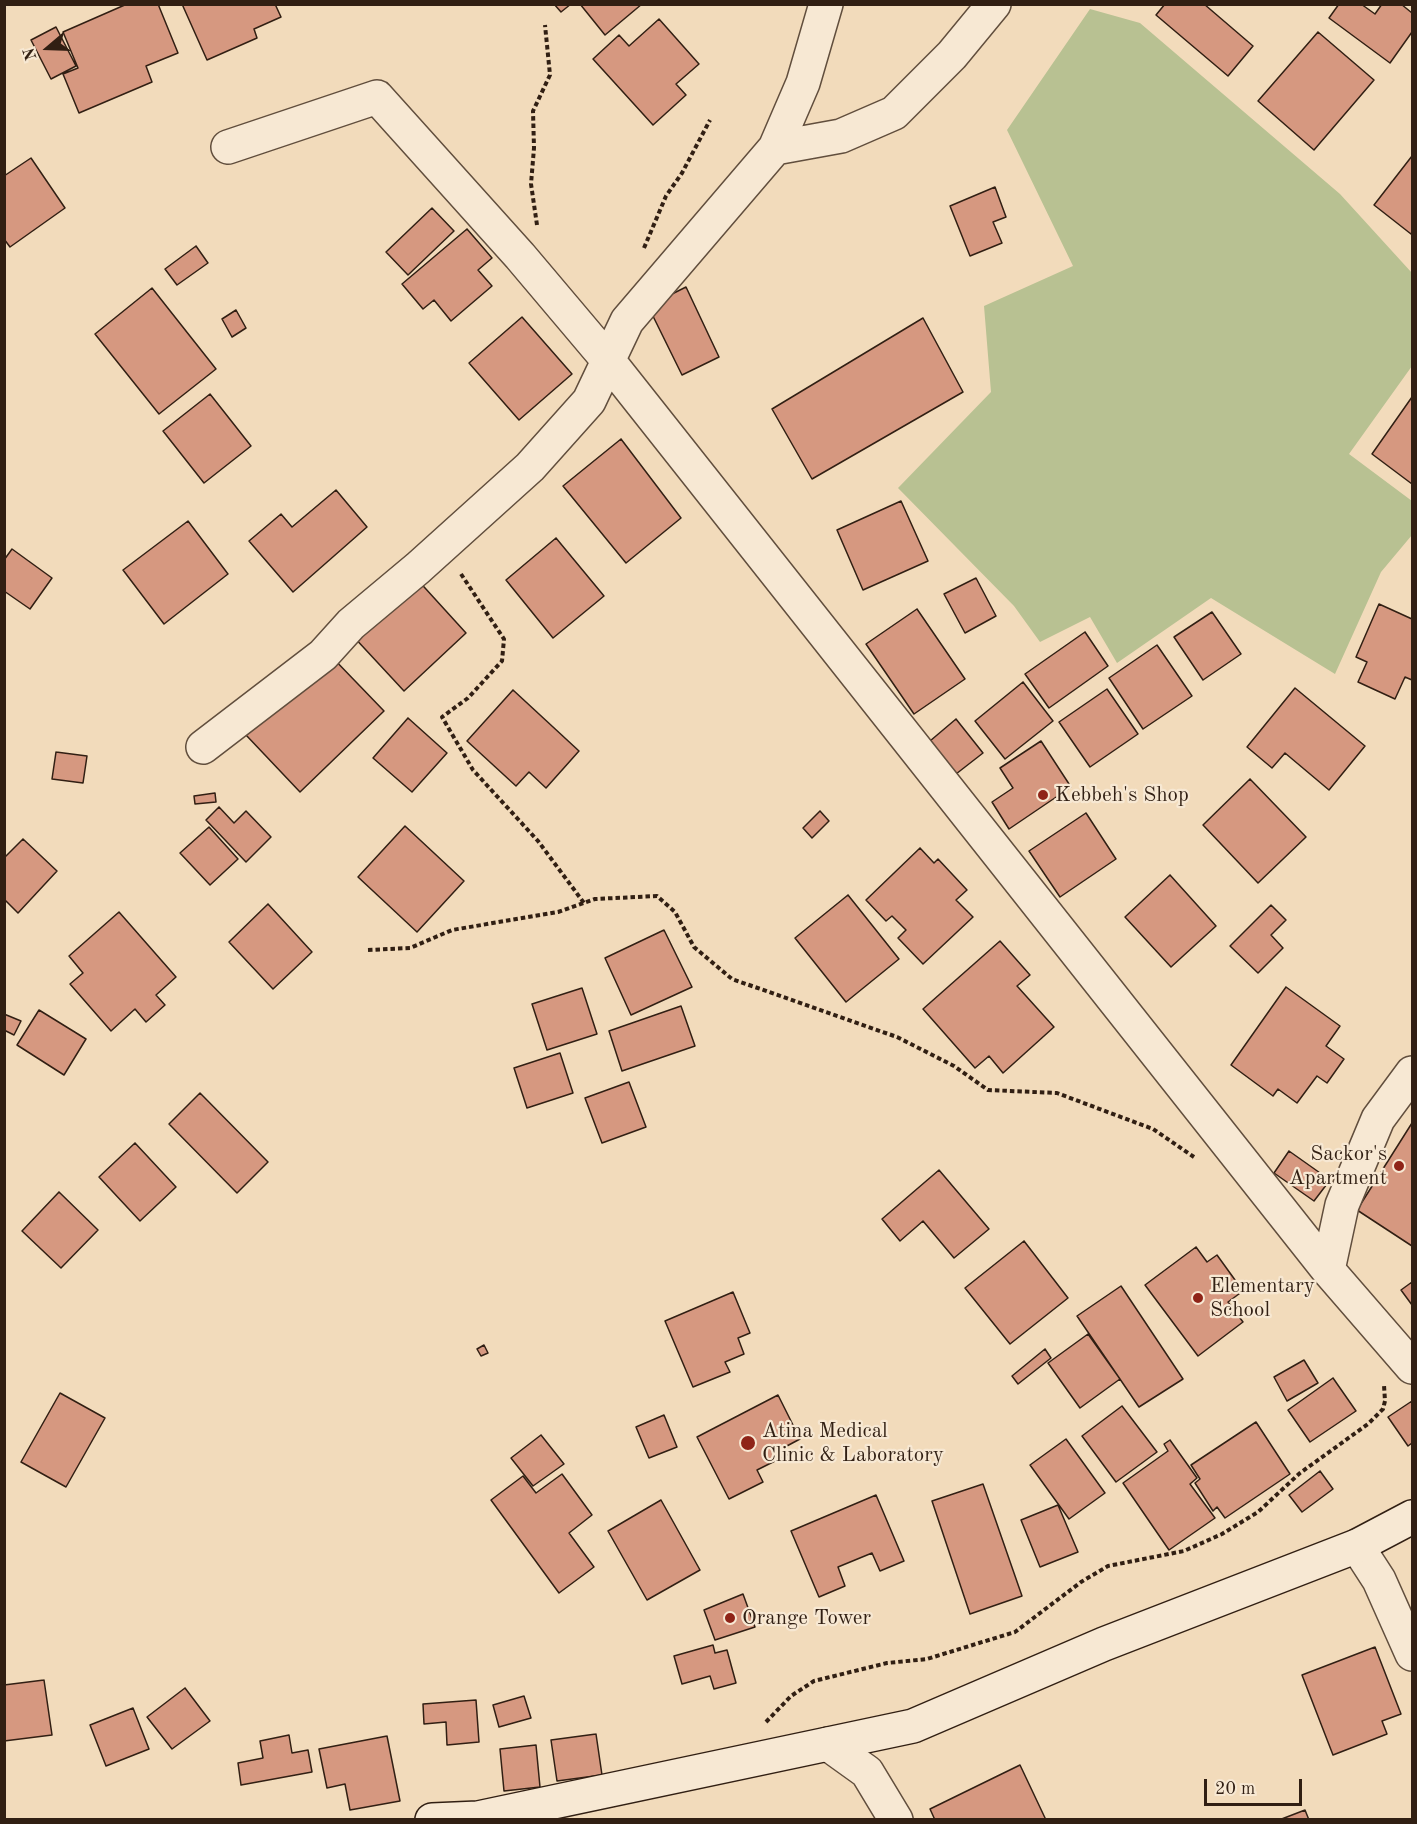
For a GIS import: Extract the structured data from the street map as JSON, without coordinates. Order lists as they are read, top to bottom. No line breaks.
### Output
{"places":["Kebbeh's Shop","Sackor's Apartment","Elementary School","Atina Medical Clinic & Laboratory","Orange Tower"],"scale_bar":"20 m","north":"left"}
